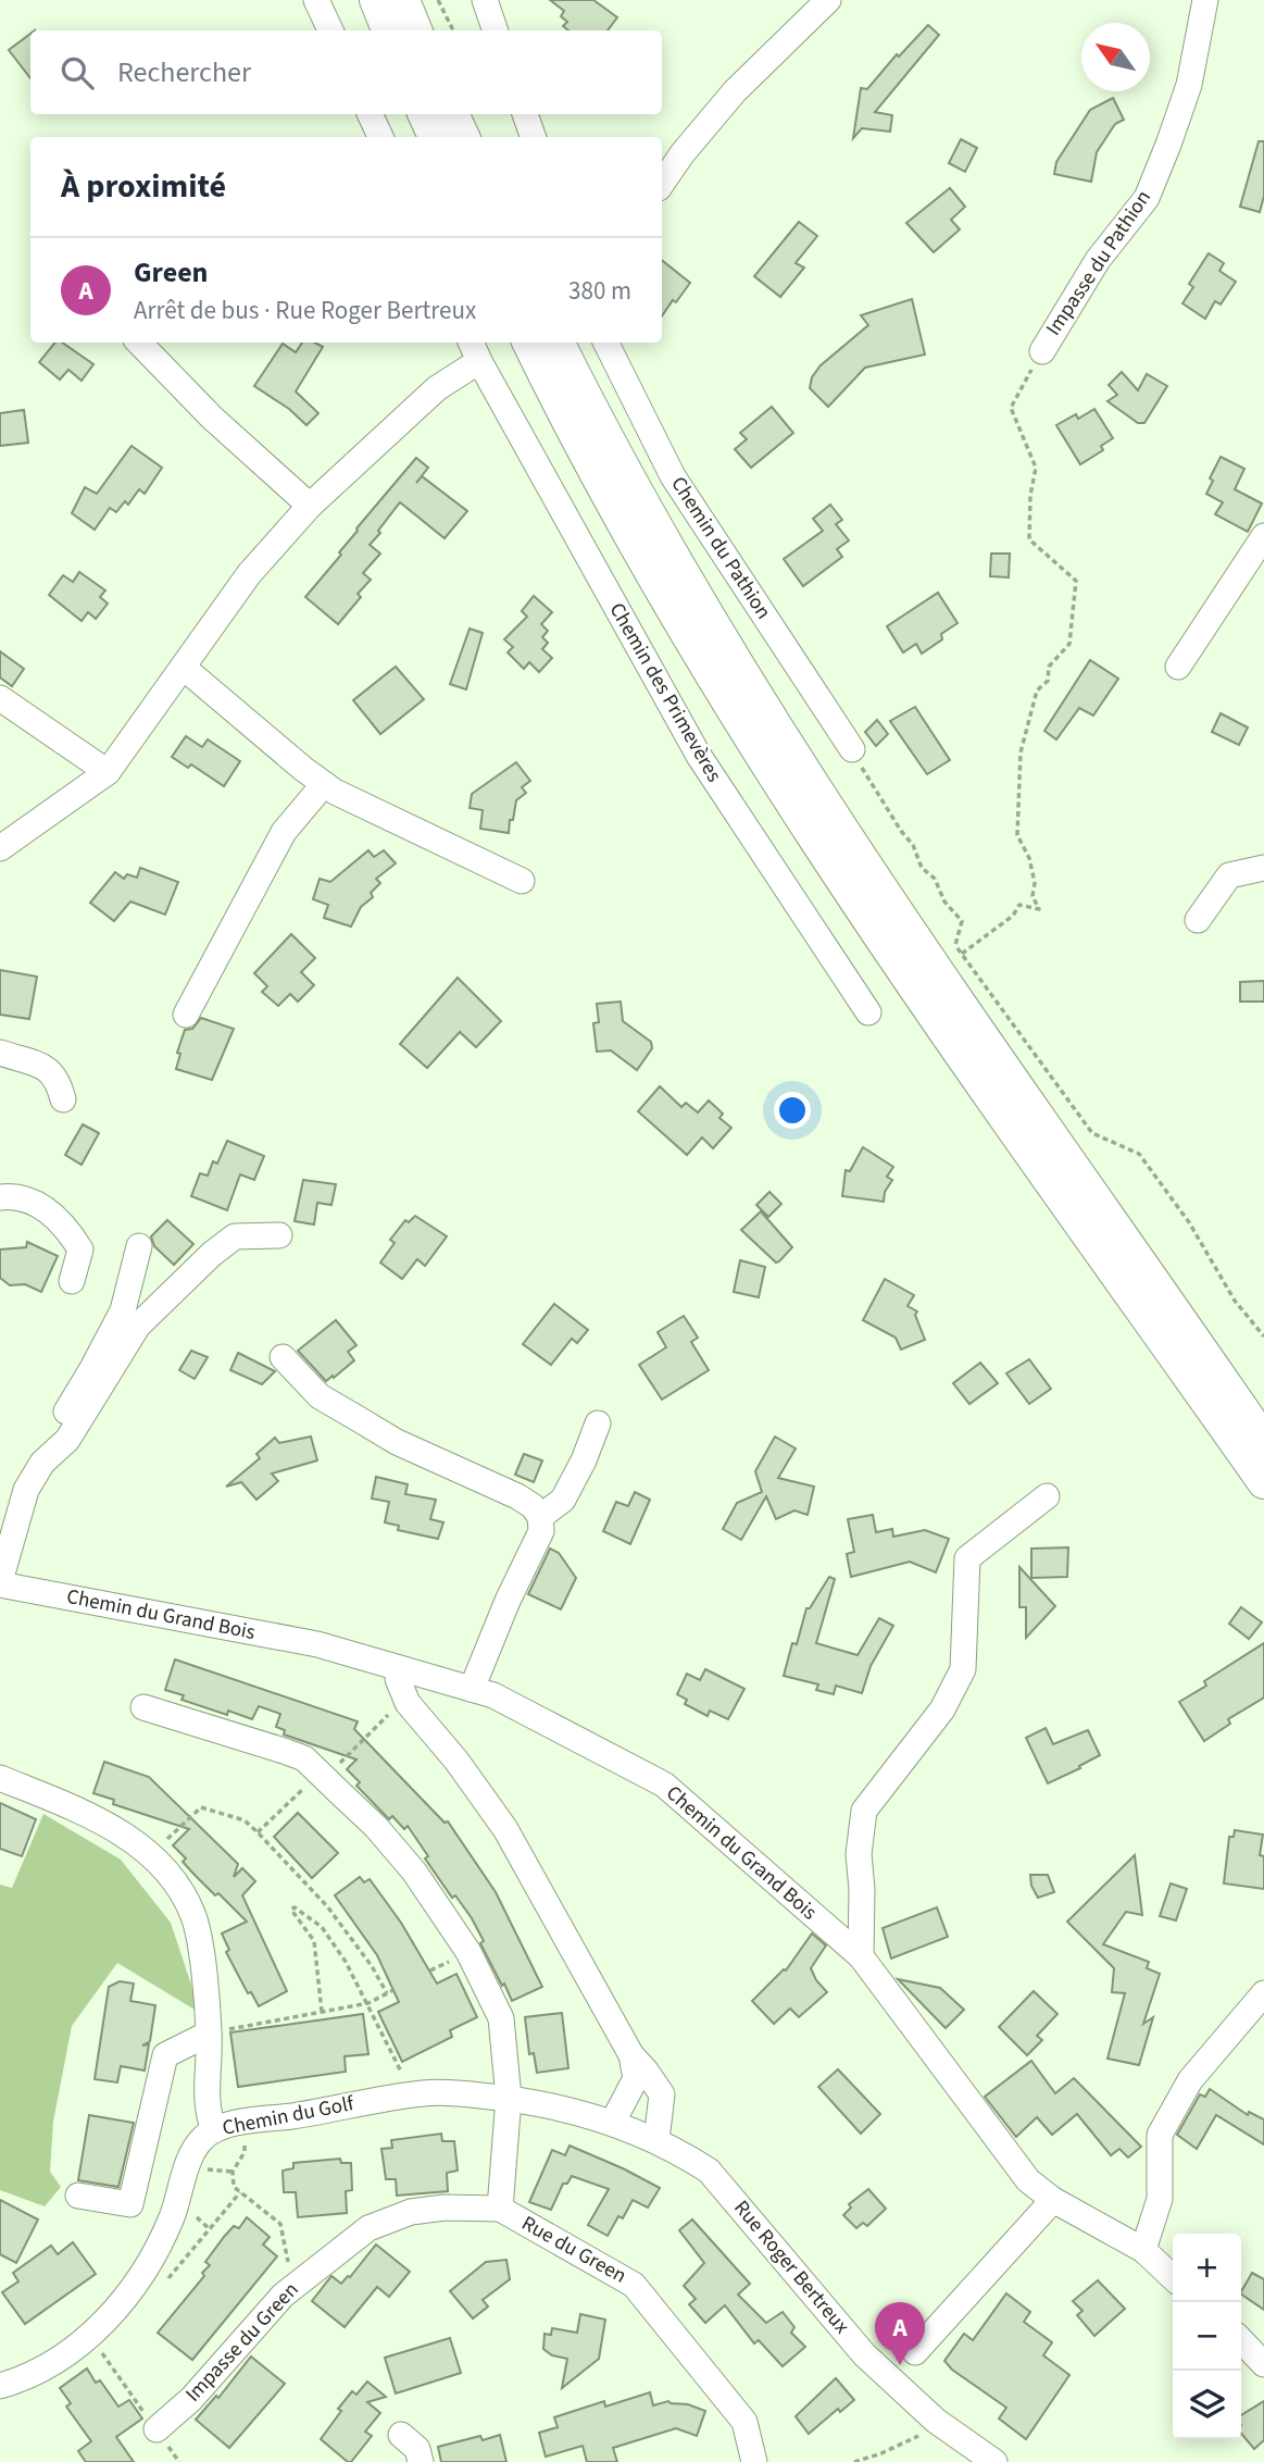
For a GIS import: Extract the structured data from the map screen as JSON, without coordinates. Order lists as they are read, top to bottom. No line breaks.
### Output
{"streets":{"street":["Impasse du Pathion","Chemin du Pathion","Chemin des Primevères","Chemin du Grand Bois","Chemin du Golf","Rue du Green","Rue Roger Bertreux","Impasse du Green"]},"crossings":[["Chemin du Golf","Rue du Green"],["Chemin du Golf","Rue Roger Bertreux"],["Rue du Green","Impasse du Green"]],"north":"top left","page":{"search":"Rechercher","heading":"À proximité","list":[{"mark":"A","name":"Green","note":"Arrêt de bus · Rue Roger Bertreux","value":"380 m"}],"map_buttons":["+","−"],"pins":"A"}}
